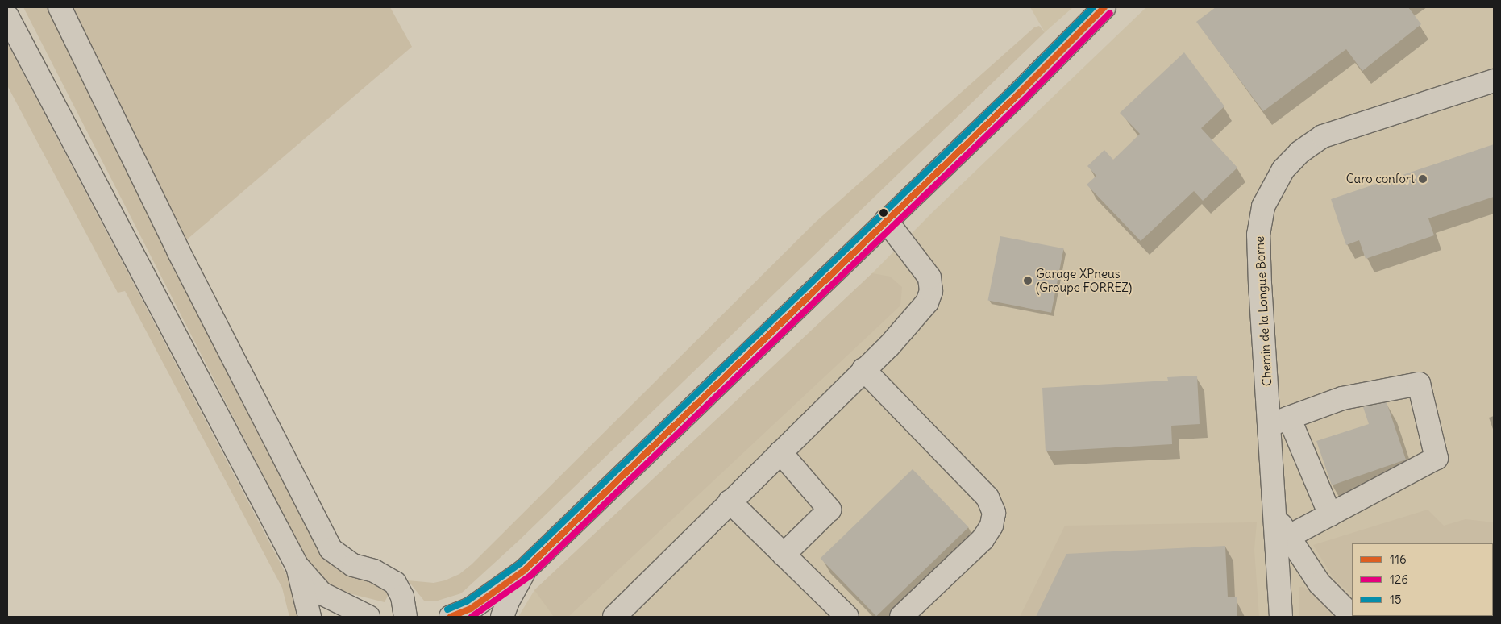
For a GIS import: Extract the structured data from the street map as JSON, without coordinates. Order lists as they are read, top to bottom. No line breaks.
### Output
{"streets":{"main road":["Chemin de la Longue Borne"]},"places":["Caro confort","Garage XPneus (Groupe FORREZ)"],"lines":["transit line 116","transit line 15","transit line 126"],"legend":["116","126","15"]}
